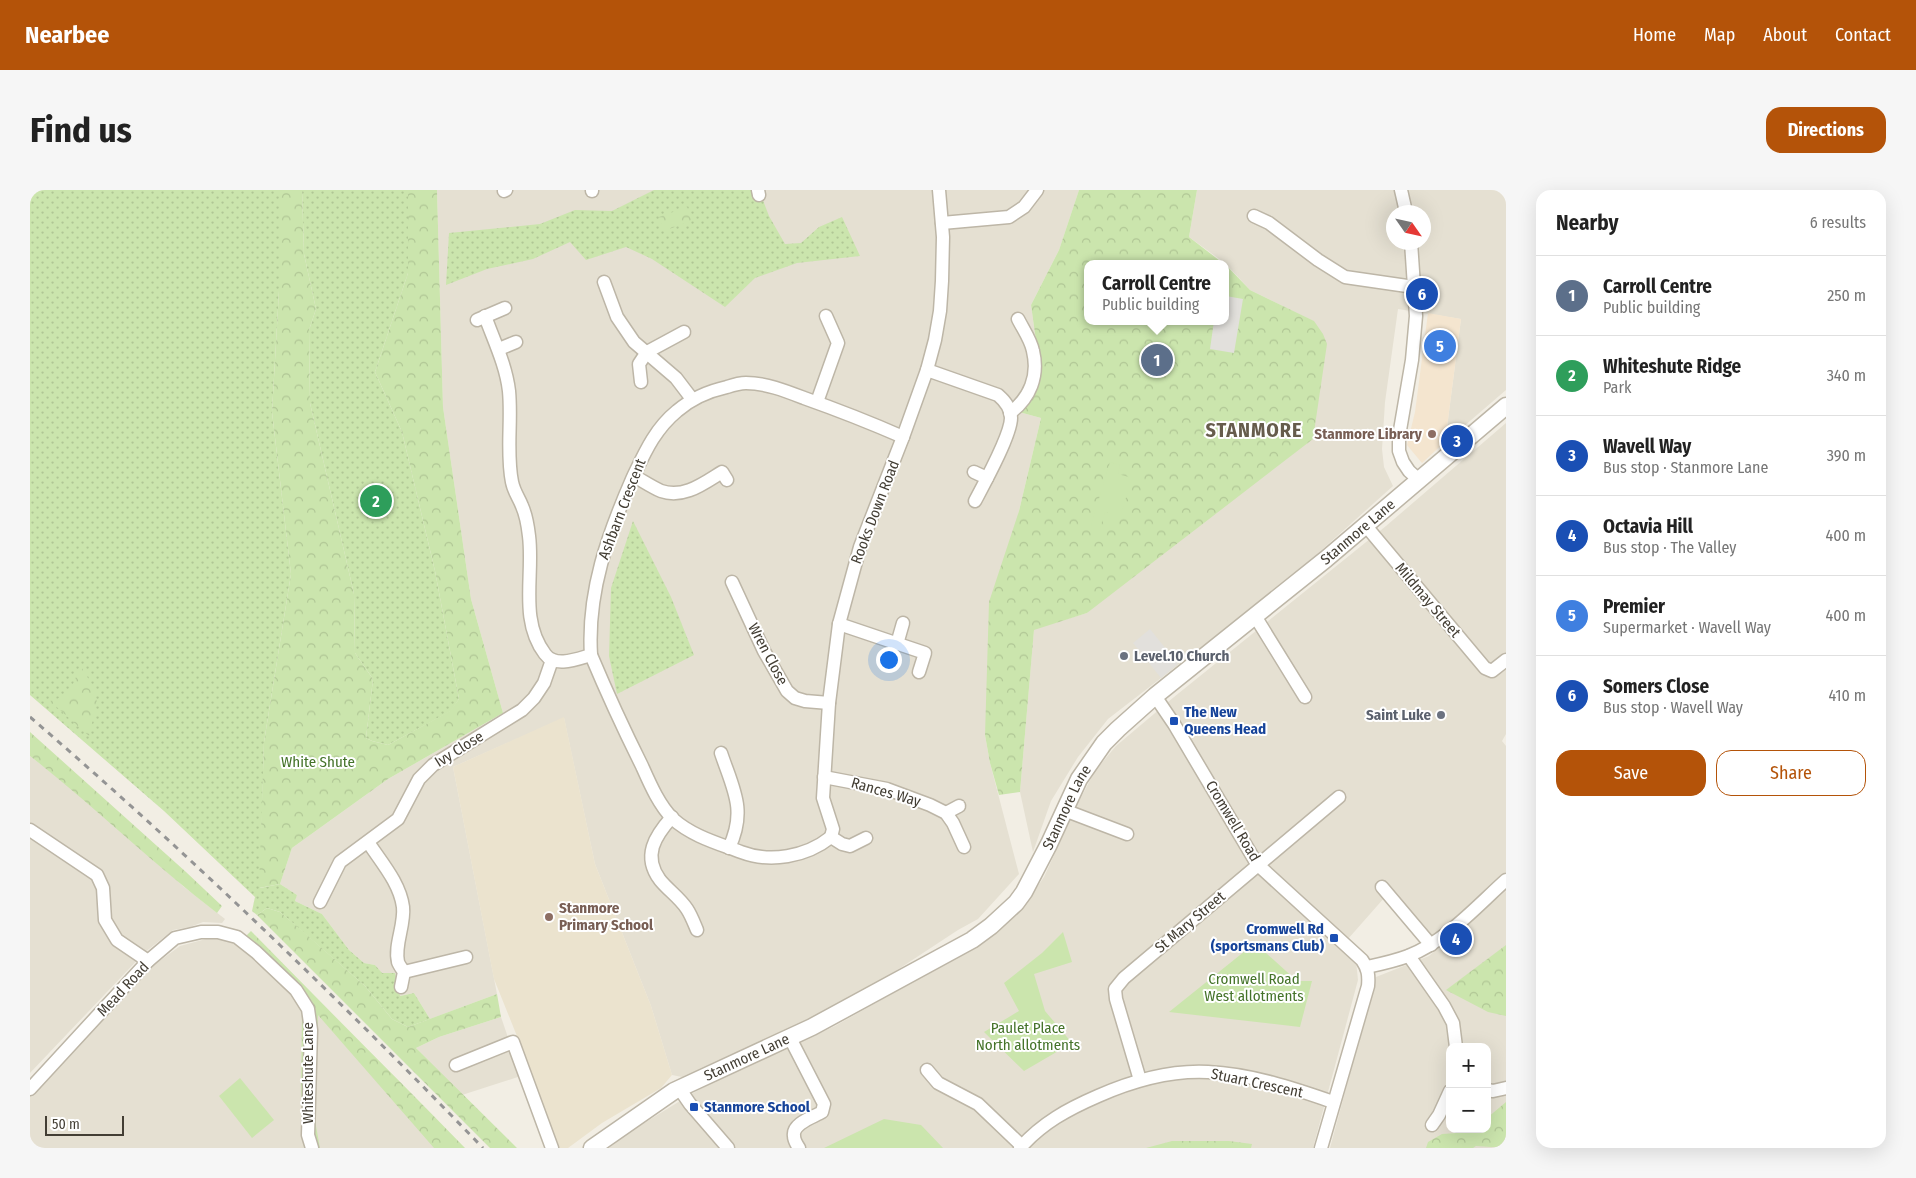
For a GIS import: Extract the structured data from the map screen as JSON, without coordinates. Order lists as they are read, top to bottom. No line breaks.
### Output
{"streets":{"street":["Ashbarn Crescent","Rooks Down Road","Stanmore Lane","Mildmay Street","Wren Close","Ivy Close","Rances Way","Cromwell Road","St Mary Street","Mead Road","Whiteshute Lane","Stuart Crescent"]},"crossings":[["Ashbarn Crescent","Rooks Down Road"],["Rooks Down Road","Wren Close"],["Rooks Down Road","Rances Way"],["Stanmore Lane","Mildmay Street"],["Stanmore Lane","Cromwell Road"],["Cromwell Road","St Mary Street"],["St Mary Street","Stuart Crescent"],["Mead Road","Whiteshute Lane"]],"districts":["STANMORE"],"parks":["White Shute","Cromwell Road West allotments","Paulet Place North allotments"],"places":{"other":["Stanmore Library","Level.10 Church","Saint Luke","Stanmore Primary School"],"transit":["The New Queens Head","Cromwell Rd (sportsmans Club)","Stanmore School"]},"scale_bar":"50 m","north":"bottom right","page":{"header":"Nearbee","nav":["Home","Map","About","Contact"],"buttons":["Directions",["Save","Share"]],"title":"Find us","heading":["Nearby","6 results"],"list":[{"mark":"1","name":"Carroll Centre","note":"Public building","value":"250 m"},{"mark":"2","name":"Whiteshute Ridge","note":"Park","value":"340 m"},{"mark":"3","name":"Wavell Way","note":"Bus stop · Stanmore Lane","value":"390 m"},{"mark":"4","name":"Octavia Hill","note":"Bus stop · The Valley","value":"400 m"},{"mark":"5","name":"Premier","note":"Supermarket · Wavell Way","value":"400 m"},{"mark":"6","name":"Somers Close","note":"Bus stop · Wavell Way","value":"410 m"}],"popup":["Carroll Centre","Public building"],"pins":["6","5","1","3","2","4"],"map_buttons":["+","−"],"scale":"50 m"}}
